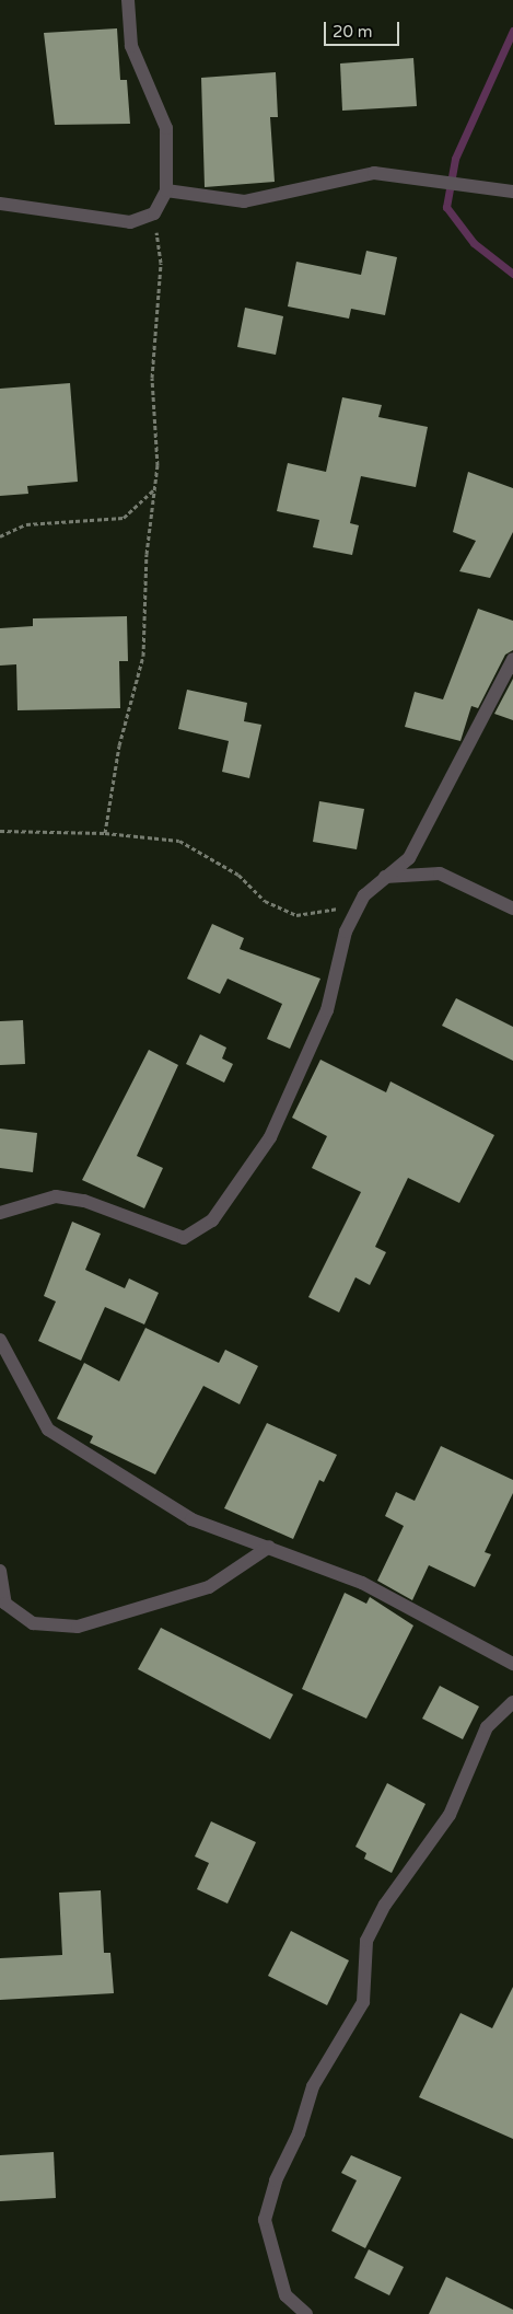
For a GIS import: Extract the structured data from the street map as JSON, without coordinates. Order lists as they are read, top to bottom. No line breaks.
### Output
{"scale_bar":"20 m"}
